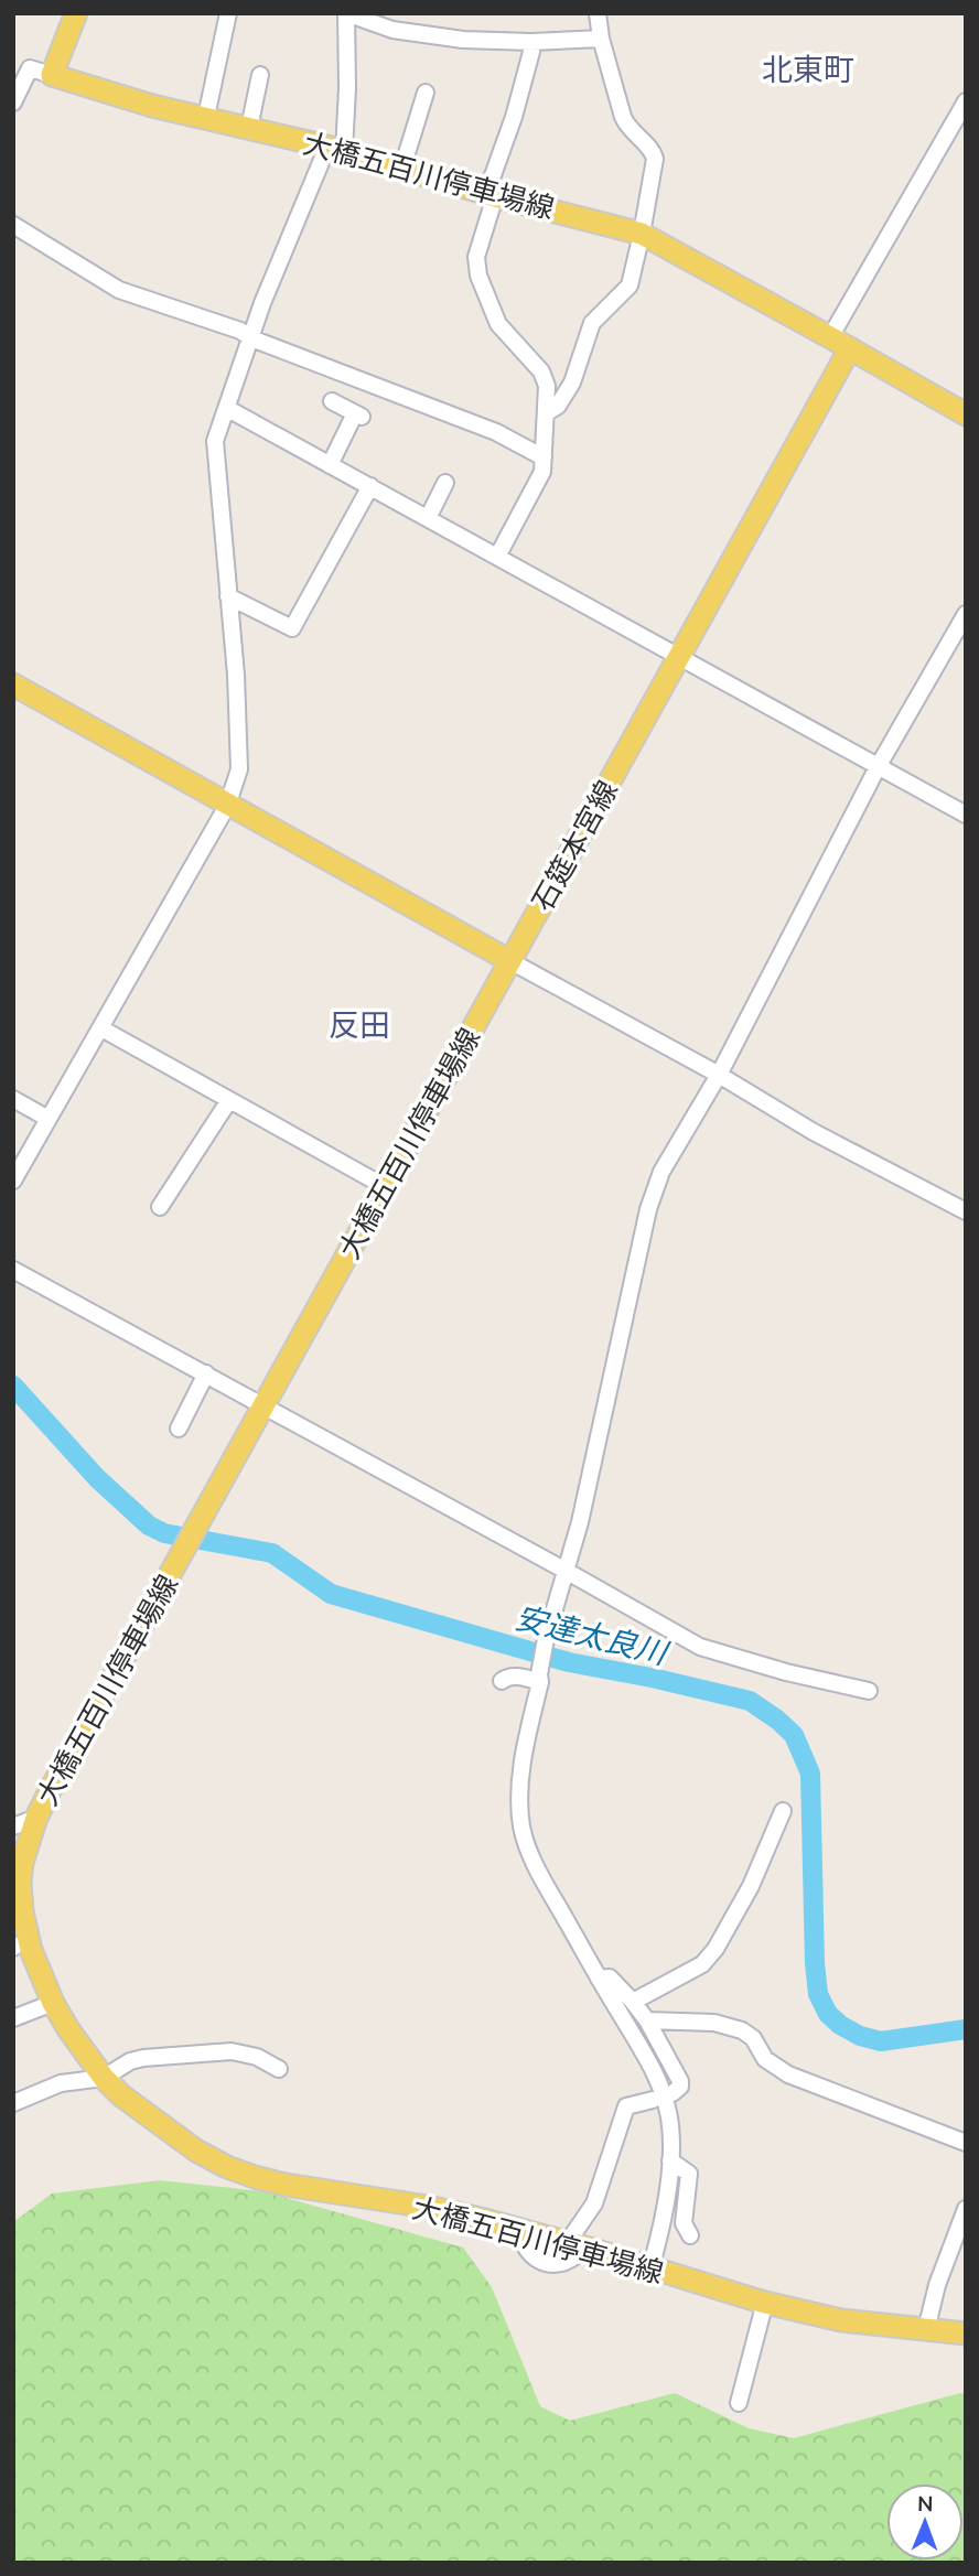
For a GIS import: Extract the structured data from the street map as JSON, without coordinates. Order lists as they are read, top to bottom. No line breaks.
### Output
{"streets":{"main road":["大橋五百川停車場線","石筵本宮線"]},"crossings":[["大橋五百川停車場線","石筵本宮線"]],"districts":["北東町","反田"],"water":["安達太良川"],"north":"top"}
